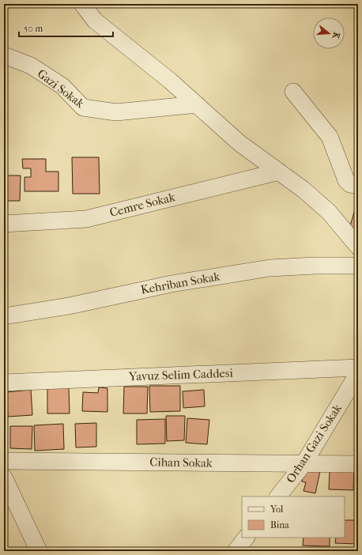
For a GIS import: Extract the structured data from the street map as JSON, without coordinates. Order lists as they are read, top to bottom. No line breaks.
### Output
{"streets":{"street":["Gazi Sokak","Cemre Sokak","Kehriban Sokak","Yavuz Selim Caddesi","Orhan Gazi Sokak","Cihan Sokak"]},"crossings":[["Orhan Gazi Sokak","Cihan Sokak"]],"legend":["Yol","Bina"],"scale_bar":"50 m","north":"right"}
